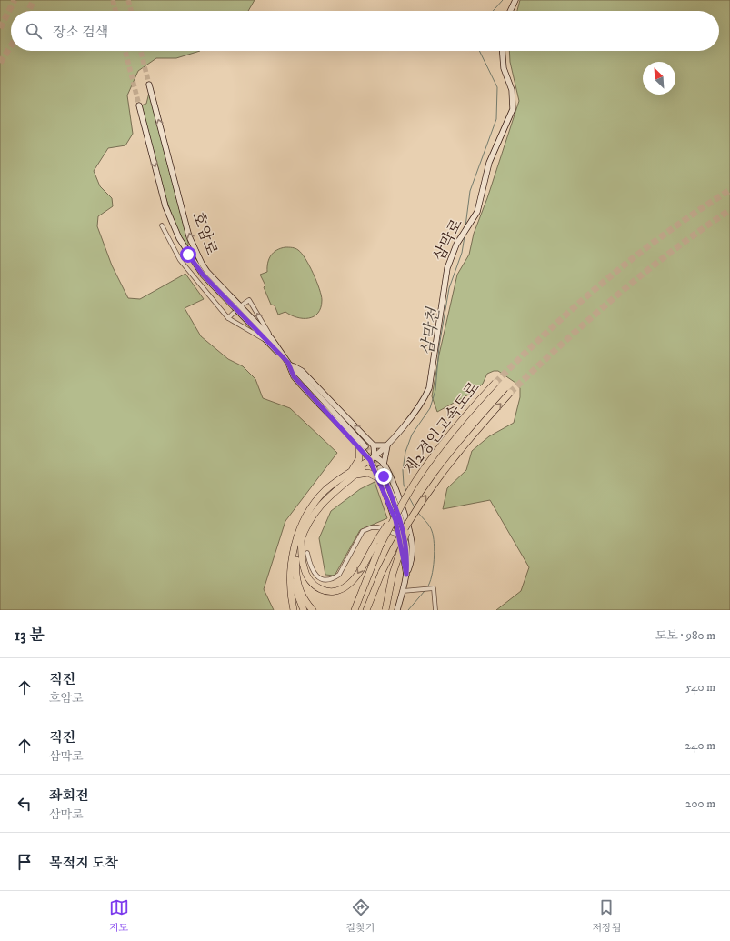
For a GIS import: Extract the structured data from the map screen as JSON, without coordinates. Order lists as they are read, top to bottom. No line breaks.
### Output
{"streets":{"highway":["제2경인고속도로"],"main road":["호암로","삼막로"]},"crossings":[["호암로","삼막로"]],"water":["삼막천"],"north":"top left","page":{"search":"장소 검색","heading":["13 분","도보 · 980 m"],"list":[["직진","호암로","540 m"],["직진","삼막로","240 m"],["좌회전","삼막로","200 m"],"목적지 도착"],"nav":["지도","길찾기","저장됨"]}}
